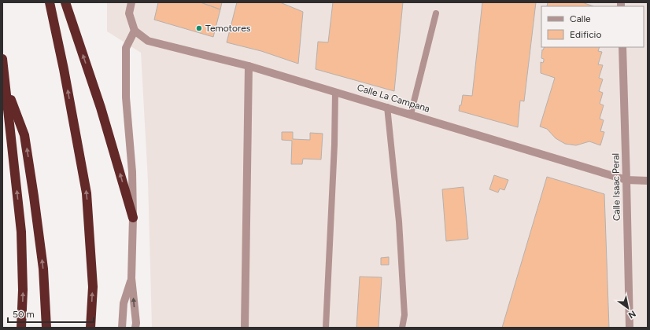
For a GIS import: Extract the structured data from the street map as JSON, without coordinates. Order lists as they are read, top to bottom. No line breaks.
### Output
{"streets":{"street":["Calle La Campana","Calle Isaac Peral"]},"crossings":[["Calle La Campana","Calle Isaac Peral"]],"places":["Temotores"],"legend":["Calle","Edificio"],"scale_bar":"50 m","north":"bottom right"}
